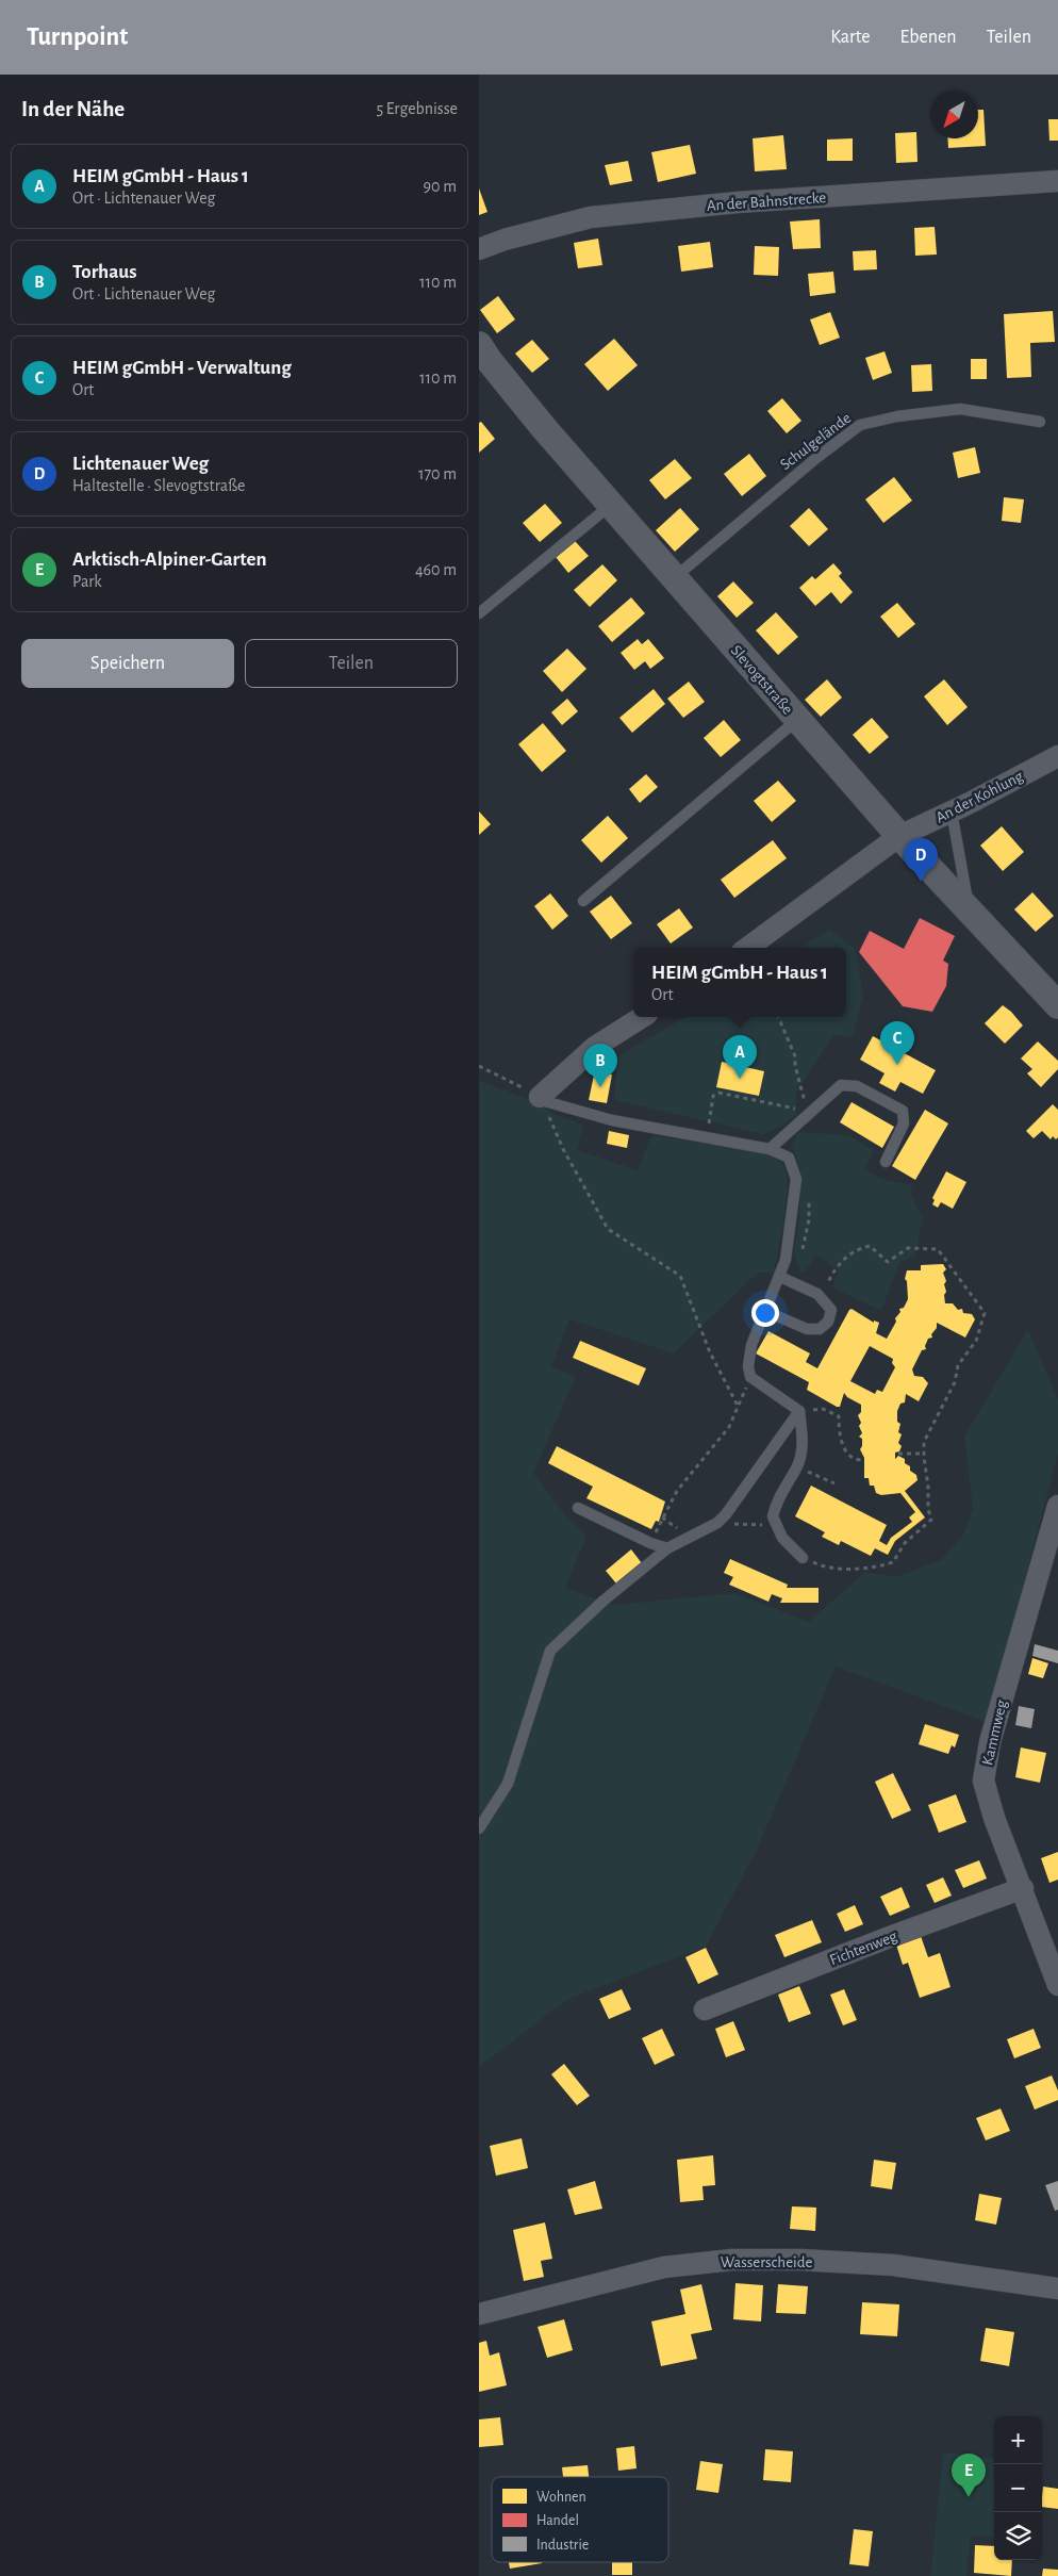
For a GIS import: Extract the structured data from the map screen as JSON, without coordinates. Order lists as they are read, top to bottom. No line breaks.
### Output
{"streets":{"street":["An der Bahnstrecke","Slevogtstraße","An der Kohlung","Kammweg","Fichtenweg","Wasserscheide"],"lane":["Schulgelände"]},"crossings":[["Schulgelände","Slevogtstraße"],["Slevogtstraße","An der Kohlung"],["Kammweg","Fichtenweg"]],"legend":["Wohnen","Handel","Industrie"],"north":"bottom left","page":{"header":"Turnpoint","nav":["Karte","Ebenen","Teilen"],"heading":["In der Nähe","5 Ergebnisse"],"list":[{"mark":"A","name":"HEIM gGmbH - Haus 1","note":"Ort · Lichtenauer Weg","value":"90 m"},{"mark":"B","name":"Torhaus","note":"Ort · Lichtenauer Weg","value":"110 m"},{"mark":"C","name":"HEIM gGmbH - Verwaltung","note":"Ort","value":"110 m"},{"mark":"D","name":"Lichtenauer Weg","note":"Haltestelle · Slevogtstraße","value":"170 m"},{"mark":"E","name":"Arktisch-Alpiner-Garten","note":"Park","value":"460 m"}],"buttons":["Speichern","Teilen"],"pins":["D","C","A","B","E"],"popup":["HEIM gGmbH - Haus 1","Ort"],"map_buttons":["+","−"]}}
